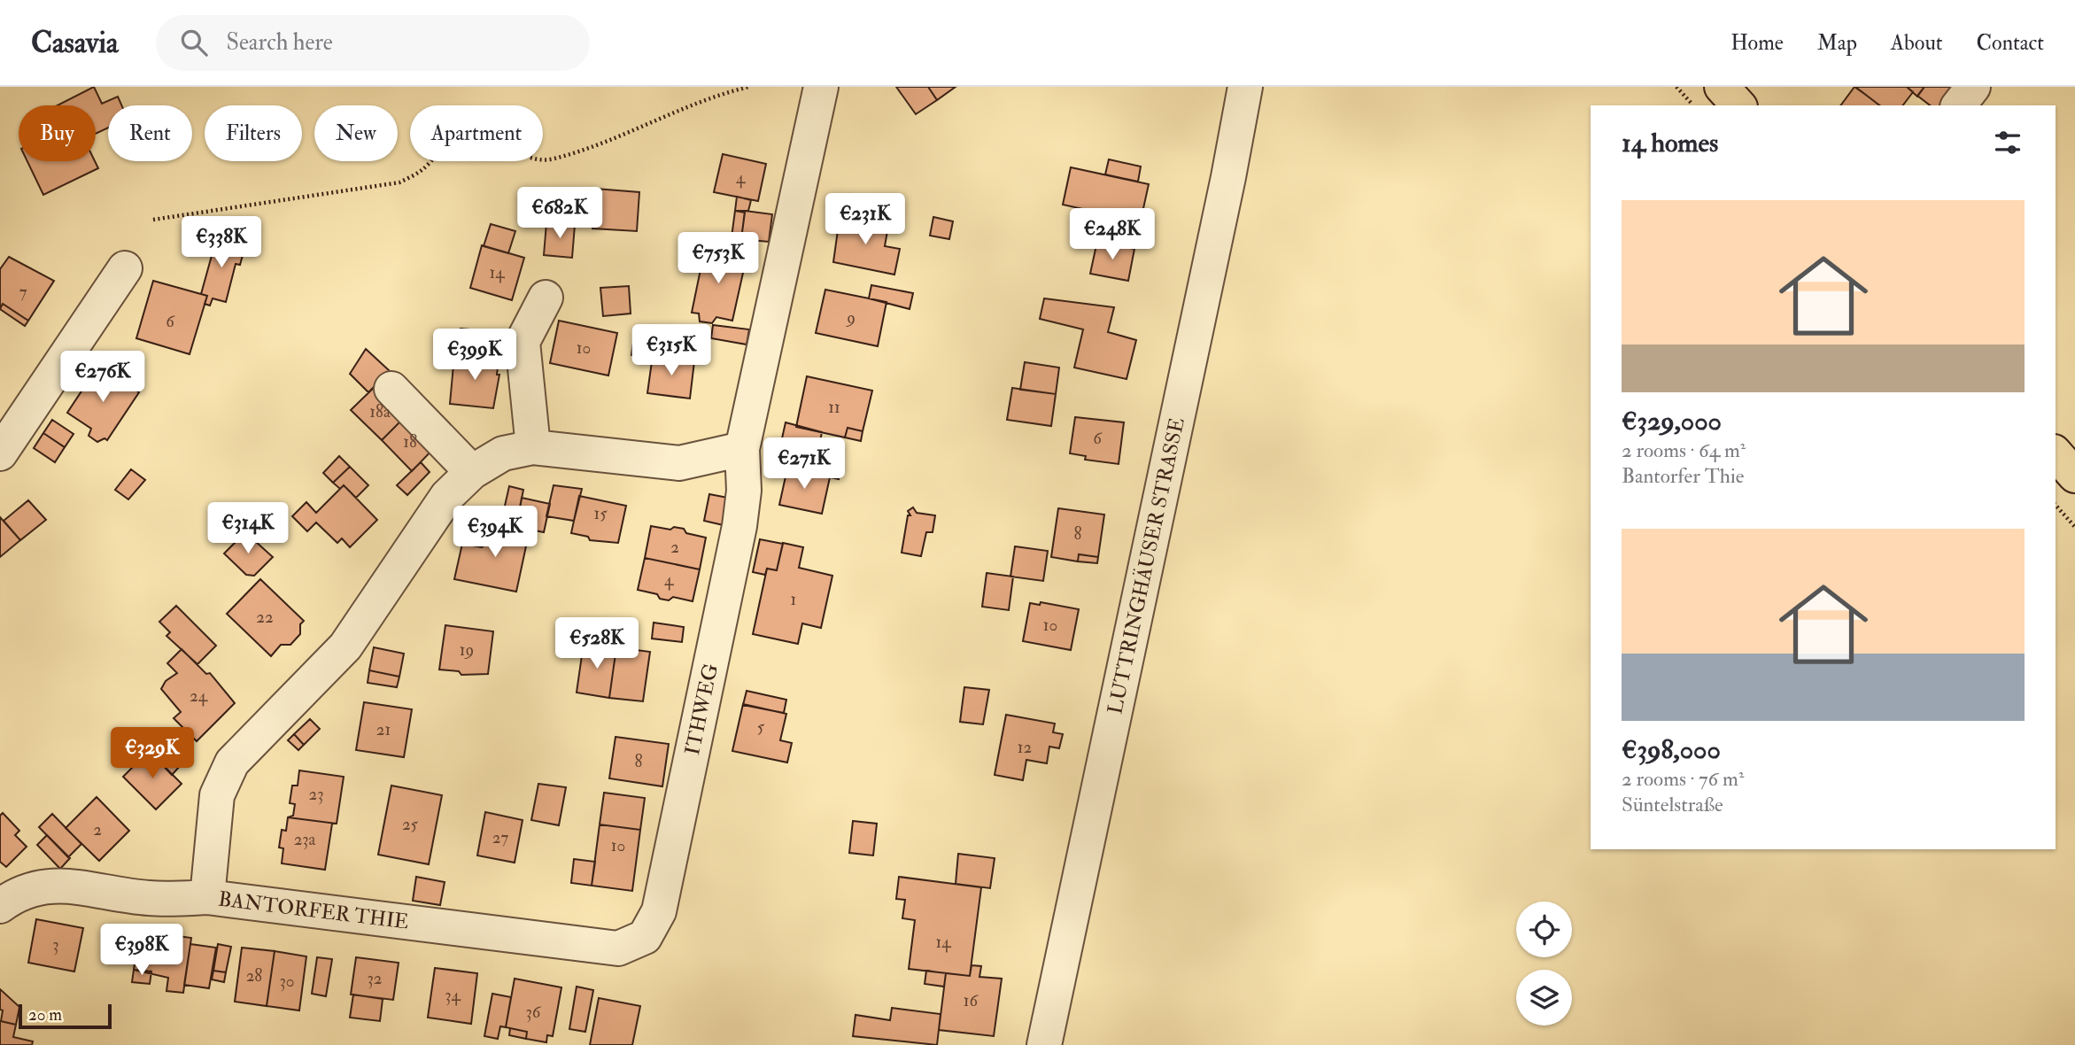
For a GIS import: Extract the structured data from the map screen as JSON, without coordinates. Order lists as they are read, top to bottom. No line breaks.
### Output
{"streets":{"street":["LUTTRINGHÄUSER STRASSE","ITHWEG","BANTORFER THIE"]},"crossings":[["ITHWEG","BANTORFER THIE"]],"house_numbers":["4","14","7","9","6","10","11","18a","6","18","15","8","2","4","1","22","10","19","24","5","21","12","8","23","25","2","27","23a","10","14","3","28","32","30","34","16","36"],"scale_bar":"20 m","page":{"header":"Casavia","search":"Search here","nav":["Home","Map","About","Contact"],"chip":["Buy","Rent","Filters","New","Apartment"],"heading":"14 homes","list":[{"name":"€329,000","note":"2 rooms · 64 m² · Bantorfer Thie"},{"name":"€398,000","note":"2 rooms · 76 m² · Süntelstraße"}],"price":["€682K","€231K","€248K","€338K","€753K","€315K","€399K","€276K","€271K","€314K","€394K","€528K","€329K","€398K"],"scale":"20 m"}}
